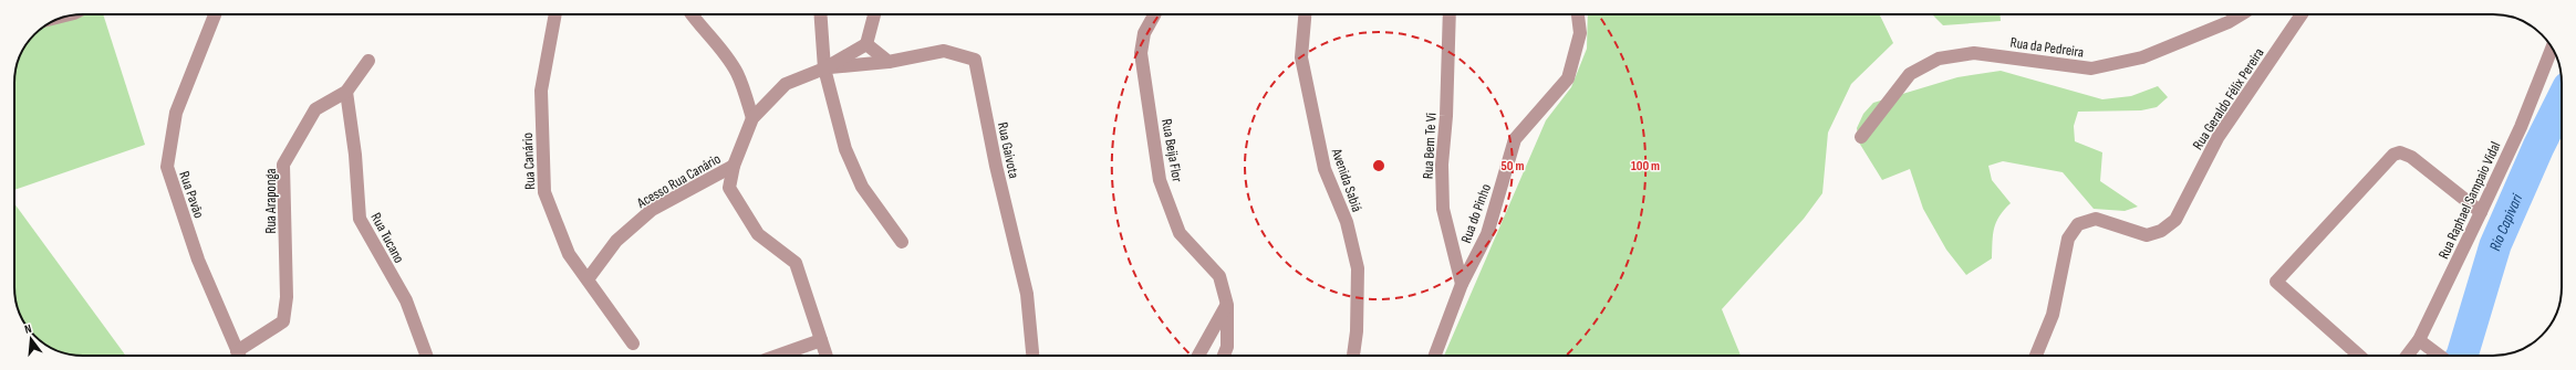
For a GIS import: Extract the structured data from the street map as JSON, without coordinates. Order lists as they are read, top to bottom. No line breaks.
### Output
{"streets":{"street":["Rua da Pedreira","Rua Geraldo Félix Pereira","Rua Bem Te Vi","Rua Gaivota","Rua Beija Flor","Rua Canário","Acesso Rua Canário","Avenida Sabiá","Rua Pavão","Rua Raphael Sampaio Vidal","Rua Araponga","Rua do Pinho","Rua Tucano"]},"crossings":[["Rua Bem Te Vi","Rua do Pinho"],["Rua Canário","Acesso Rua Canário"],["Rua Araponga","Rua Tucano"]],"water":["Rio Capivari"],"north":"top","rings":["50 m","100 m"]}
